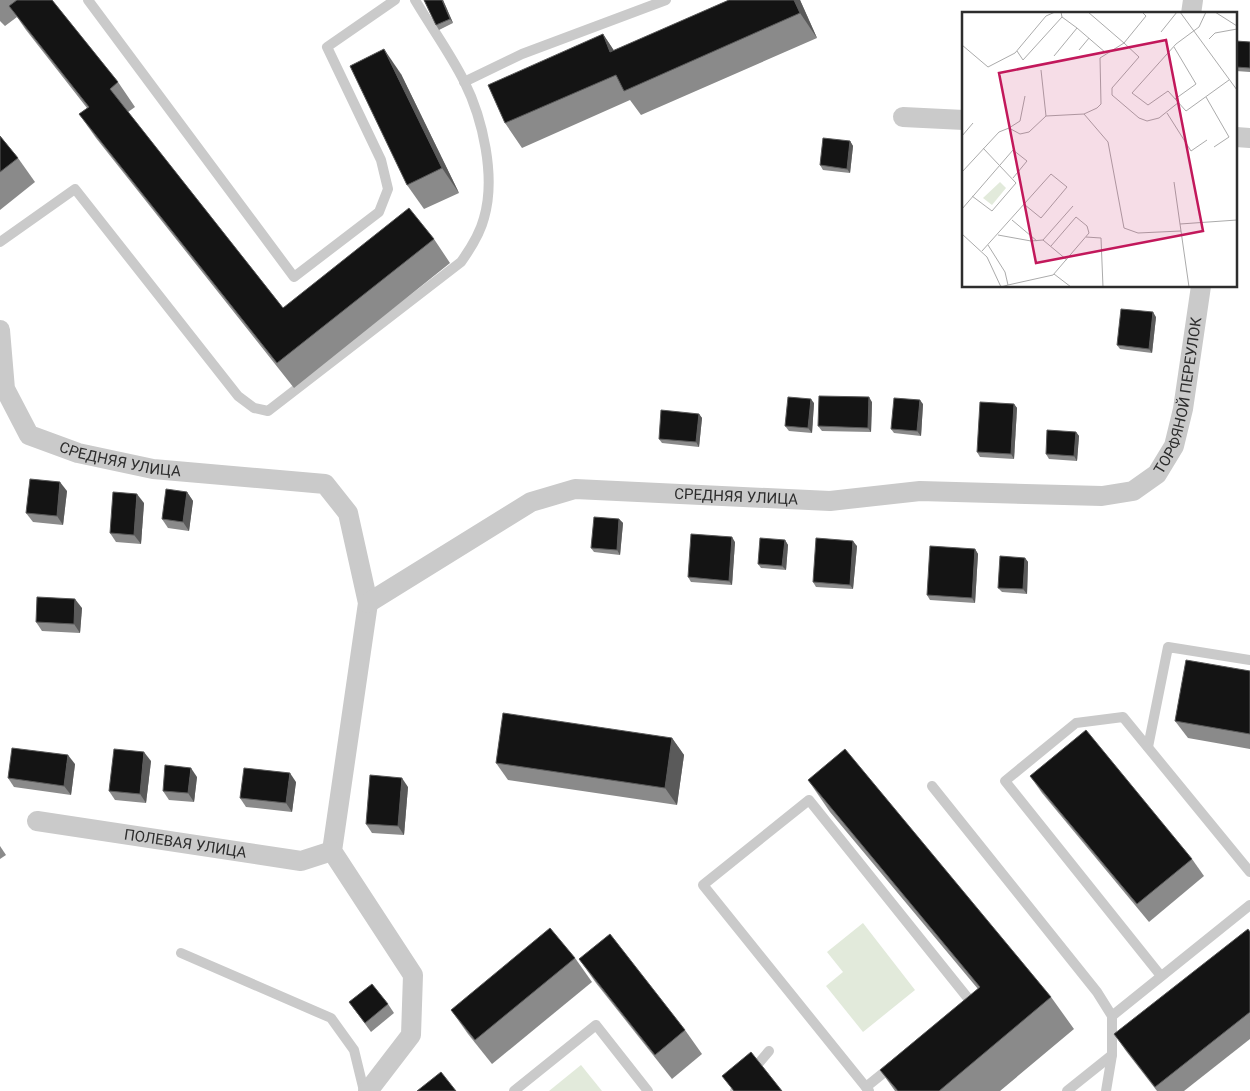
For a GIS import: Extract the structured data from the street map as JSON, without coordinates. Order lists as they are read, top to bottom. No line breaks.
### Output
{"streets":{"street":["ТОРФЯНОЙ ПЕРЕУЛОК","СРЕДНЯЯ УЛИЦА","ПОЛЕВАЯ УЛИЦА"]},"crossings":[["ТОРФЯНОЙ ПЕРЕУЛОК","СРЕДНЯЯ УЛИЦА"]]}
